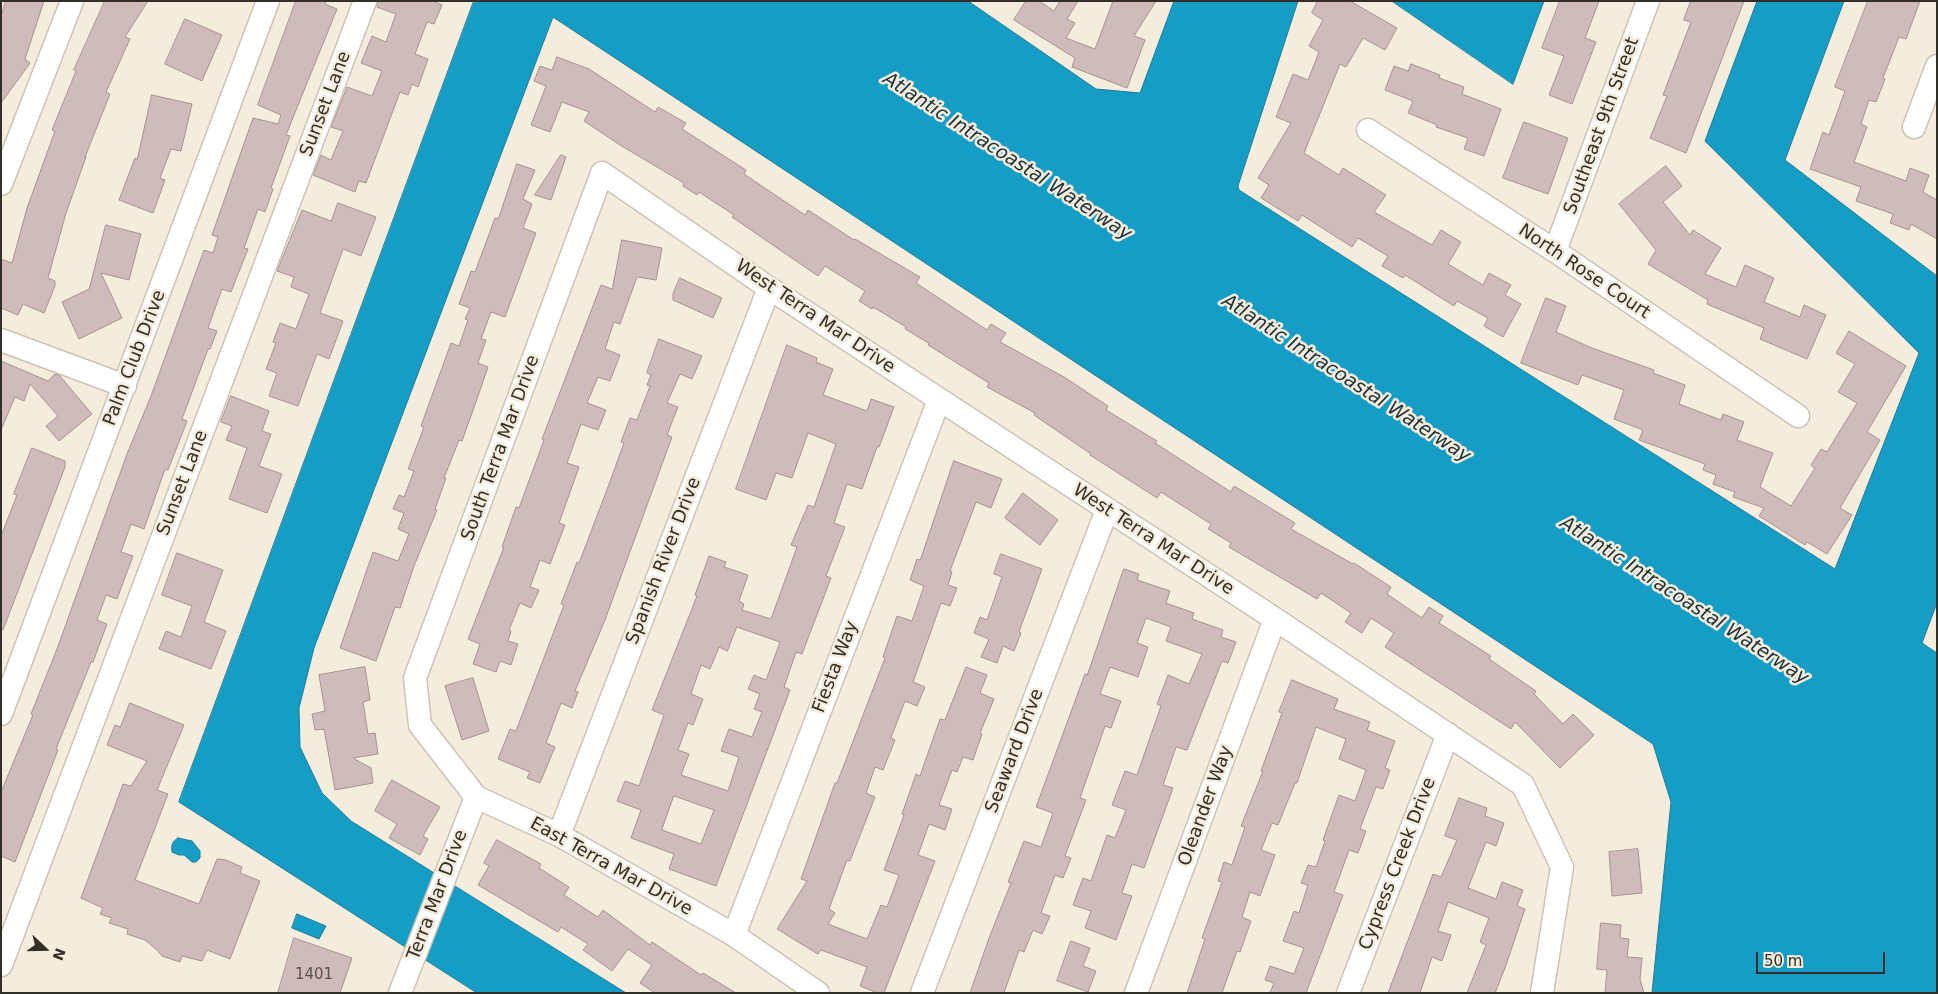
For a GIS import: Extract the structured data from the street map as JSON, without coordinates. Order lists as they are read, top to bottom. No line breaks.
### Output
{"streets":{"street":["Sunset Lane","Southeast 9th Street","North Rose Court","West Terra Mar Drive","Palm Club Drive","South Terra Mar Drive","Spanish River Drive","Fiesta Way","Seaward Drive","Oleander Way","Cypress Creek Drive","East Terra Mar Drive","Terra Mar Drive"]},"crossings":[["Southeast 9th Street","North Rose Court"],["West Terra Mar Drive","South Terra Mar Drive"],["West Terra Mar Drive","Spanish River Drive"],["West Terra Mar Drive","Fiesta Way"],["West Terra Mar Drive","Seaward Drive"],["West Terra Mar Drive","Oleander Way"],["West Terra Mar Drive","Cypress Creek Drive"],["South Terra Mar Drive","East Terra Mar Drive"],["Spanish River Drive","East Terra Mar Drive"],["Fiesta Way","East Terra Mar Drive"],["East Terra Mar Drive","Terra Mar Drive"]],"water":["Atlantic Intracoastal Waterway"],"house_numbers":["1401"],"scale_bar":"50 m","north":"right"}
